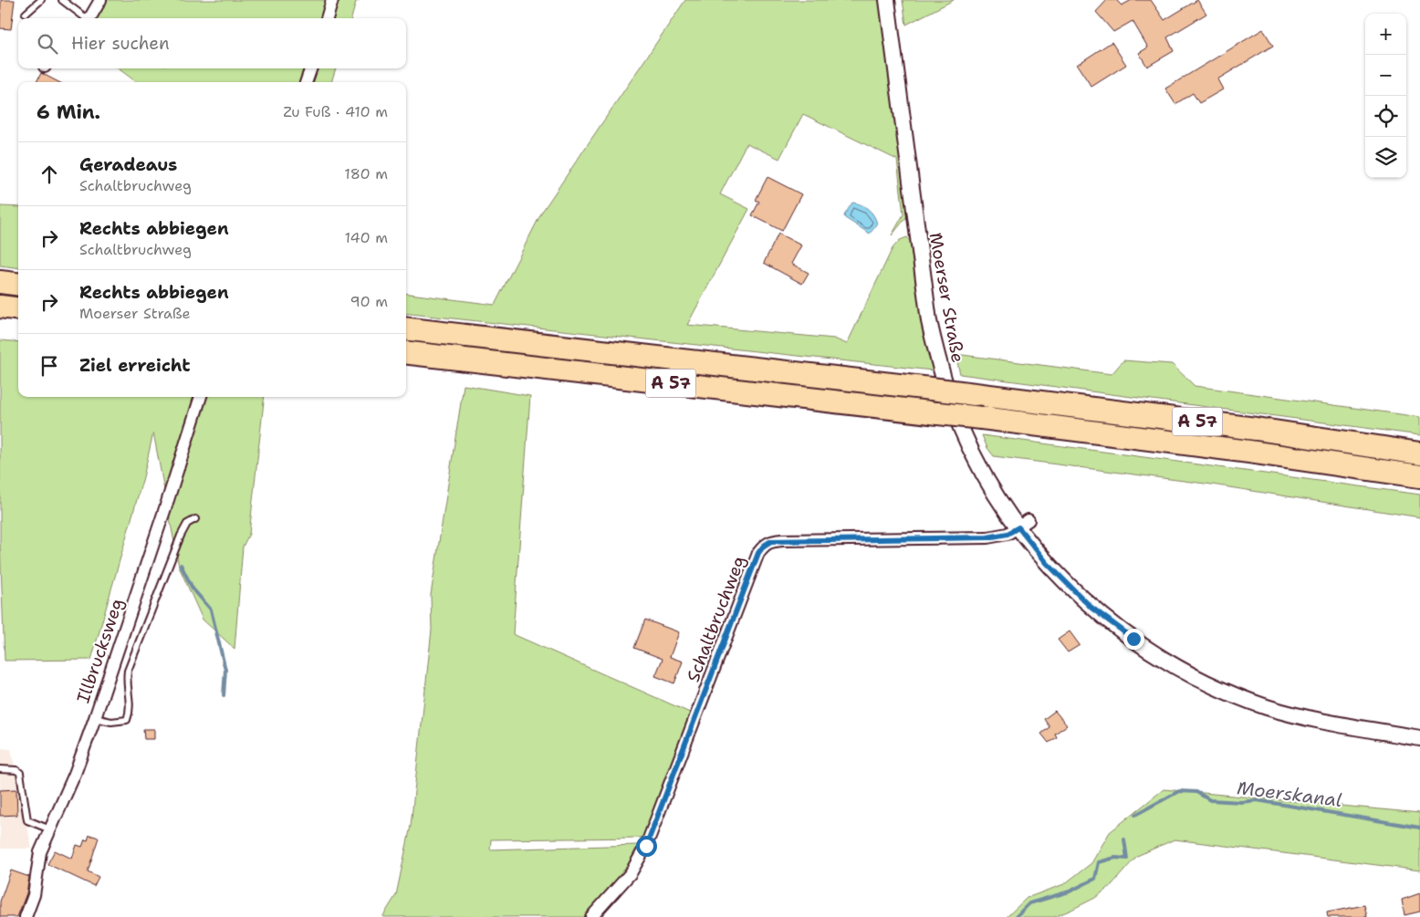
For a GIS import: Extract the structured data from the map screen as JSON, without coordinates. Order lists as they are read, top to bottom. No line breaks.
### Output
{"streets":{"highway":["A 57"],"street":["Moerser Straße","Schaltbruchweg","Illbrucksweg"]},"crossings":[["Moerser Straße","Schaltbruchweg"]],"water":["Moerskanal"],"page":{"map_buttons":["+","−"],"search":"Hier suchen","heading":["6 Min.","Zu Fuß · 410 m"],"list":[["Geradeaus","Schaltbruchweg","180 m"],["Rechts abbiegen","Schaltbruchweg","140 m"],["Rechts abbiegen","Moerser Straße","90 m"],"Ziel erreicht"]}}
